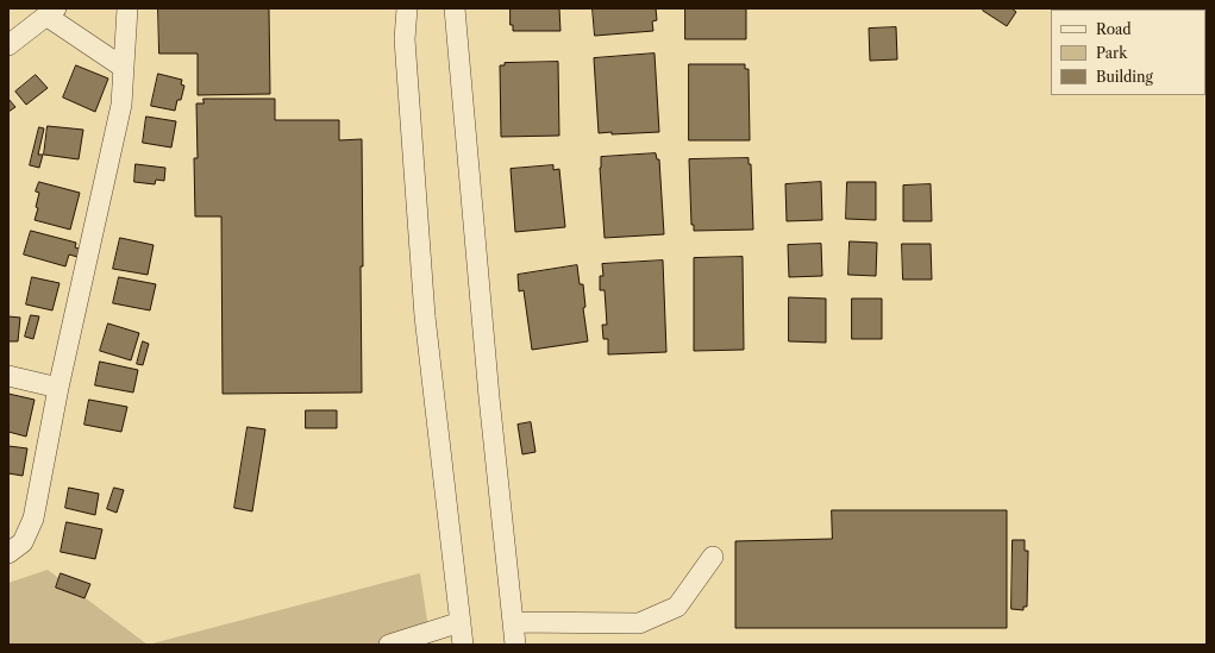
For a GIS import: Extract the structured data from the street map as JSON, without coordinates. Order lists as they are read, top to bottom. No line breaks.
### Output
{"legend":["Road","Park","Building"]}
